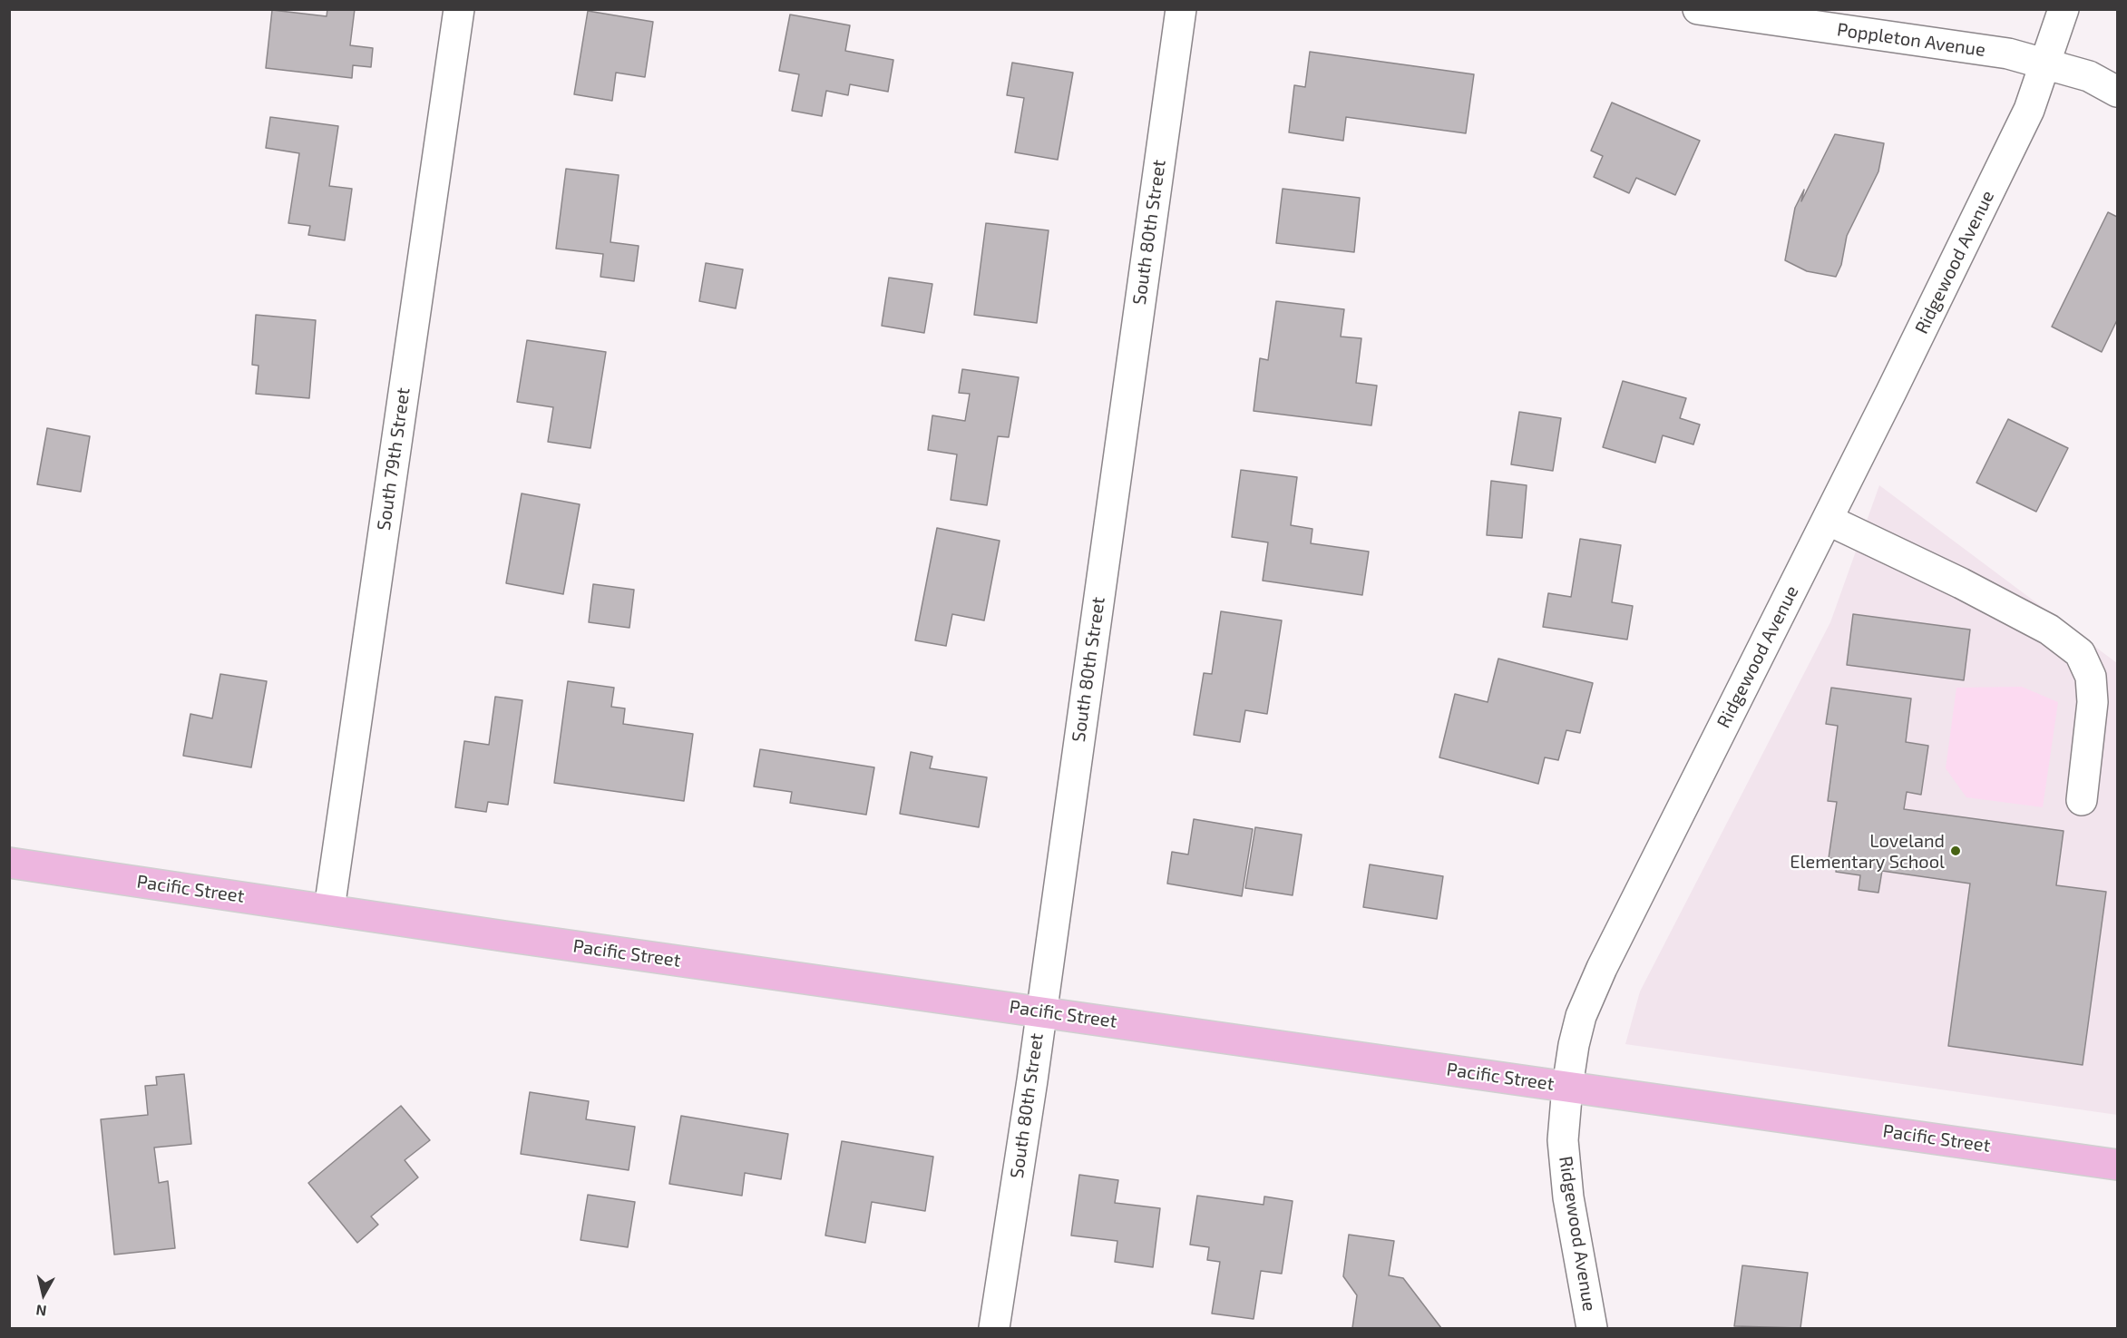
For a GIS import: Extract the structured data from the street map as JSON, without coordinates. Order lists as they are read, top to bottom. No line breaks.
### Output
{"streets":{"main road":["Pacific Street"],"street":["Poppleton Avenue","South 80th Street","Ridgewood Avenue","South 79th Street"]},"crossings":[["Poppleton Avenue","Ridgewood Avenue"],["South 80th Street","Pacific Street"],["Ridgewood Avenue","Pacific Street"],["South 79th Street","Pacific Street"]],"places":["Loveland Elementary School"],"north":"bottom"}
